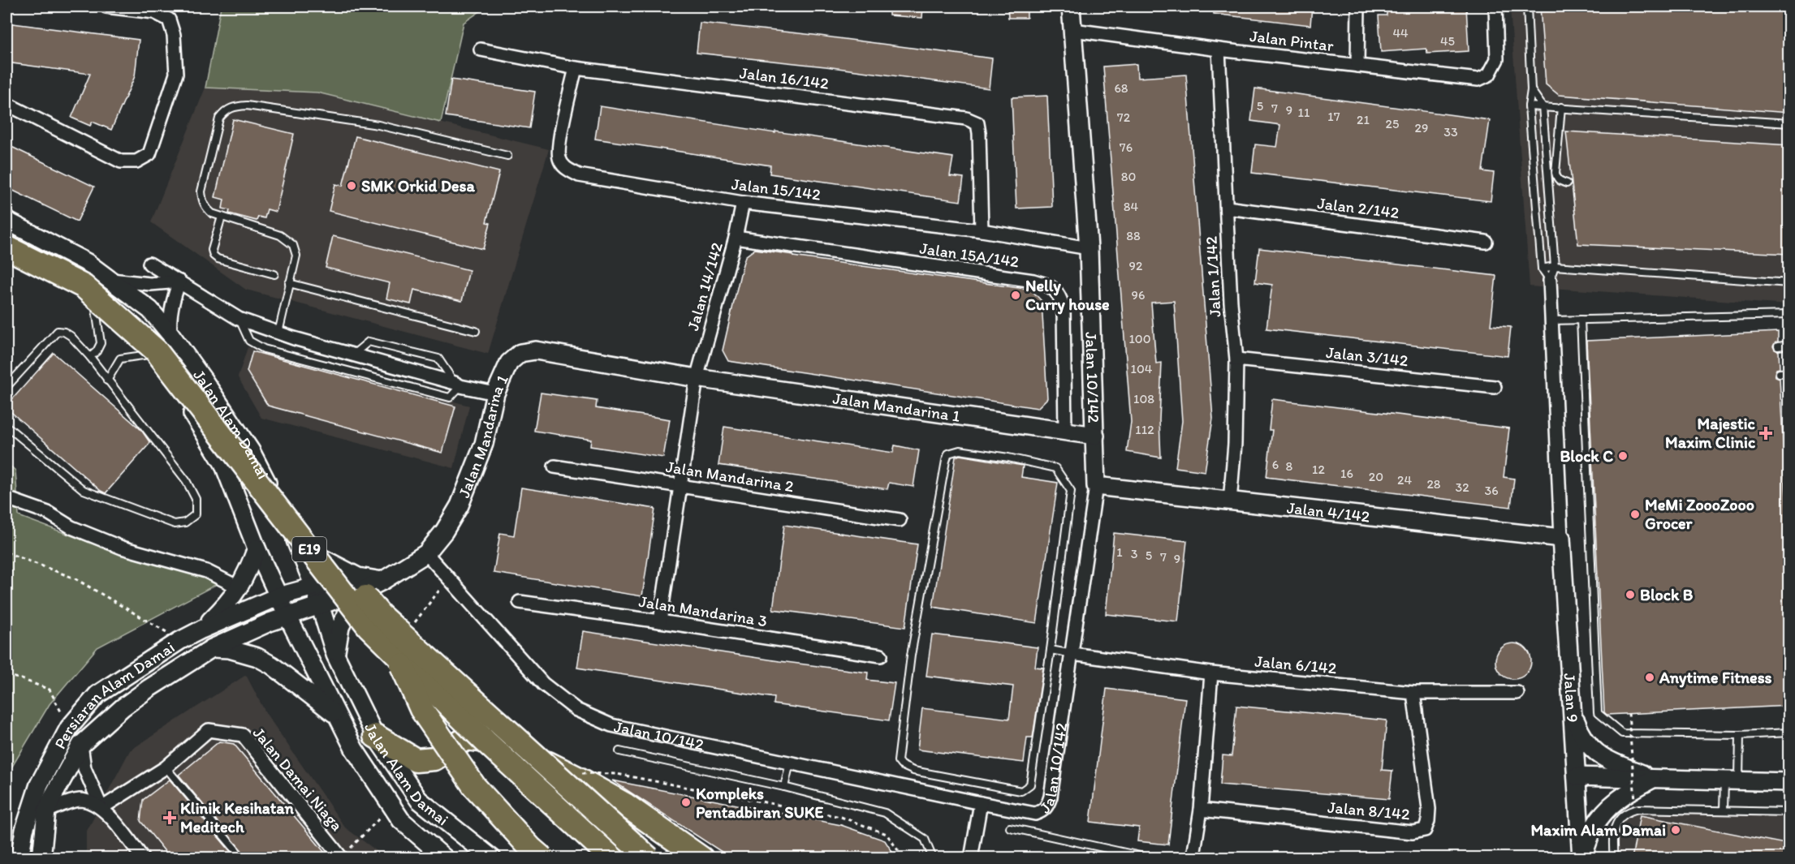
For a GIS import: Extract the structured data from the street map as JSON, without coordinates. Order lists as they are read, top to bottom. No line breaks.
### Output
{"streets":{"highway":["E19"],"street":["Jalan Pintar","Jalan 16/142","Jalan 15/142","Jalan 2/142","Jalan 15A/142","Jalan 1/142","Jalan 14/142","Jalan 3/142","Jalan 10/142","Jalan Mandarina 1","Jalan Alam Damai","Jalan Mandarina 2","Jalan 4/142","Jalan Mandarina 3","Jalan 6/142","Jalan 9","Persiaran Alam Damai","Jalan Damai Niaga","Jalan 8/142"]},"crossings":[["Jalan Pintar","Jalan 1/142"],["Jalan Pintar","Jalan 10/142"],["Jalan 16/142","Jalan 15/142"],["Jalan 15/142","Jalan 14/142"],["Jalan 15/142","Jalan 10/142"],["Jalan 2/142","Jalan 1/142"],["Jalan 15A/142","Jalan 14/142"],["Jalan 15A/142","Jalan Mandarina 1"],["Jalan 1/142","Jalan 3/142"],["Jalan 1/142","Jalan 4/142"],["Jalan 14/142","Jalan Mandarina 1"],["Jalan 10/142","Jalan Mandarina 1"],["Jalan 10/142","Jalan 4/142"],["Jalan 10/142","Jalan 6/142"],["Jalan Mandarina 1","Jalan Alam Damai"],["Jalan Mandarina 1","Persiaran Alam Damai"],["Jalan Alam Damai","E19"],["Jalan Alam Damai","Persiaran Alam Damai"],["Jalan 4/142","Jalan 9"],["Jalan 6/142","Jalan 8/142"]],"places":{"other":["SMK Orkid Desa","Nelly Curry house","Block C","MeMi ZoooZooo Grocer","Block B","Anytime Fitness","Kompleks Pentadbiran SUKE","Maxim Alam Damai"],"health":["Majestic Maxim Clinic","Klinik Kesihatan Meditech"]},"house_numbers":["44","45","68","5","7","9","11","17","72","21","25","29","33","76","80","84","88","92","96","100","104","108","112","6","8","12","16","20","24","28","32","36","1","3","5","7","9"]}
